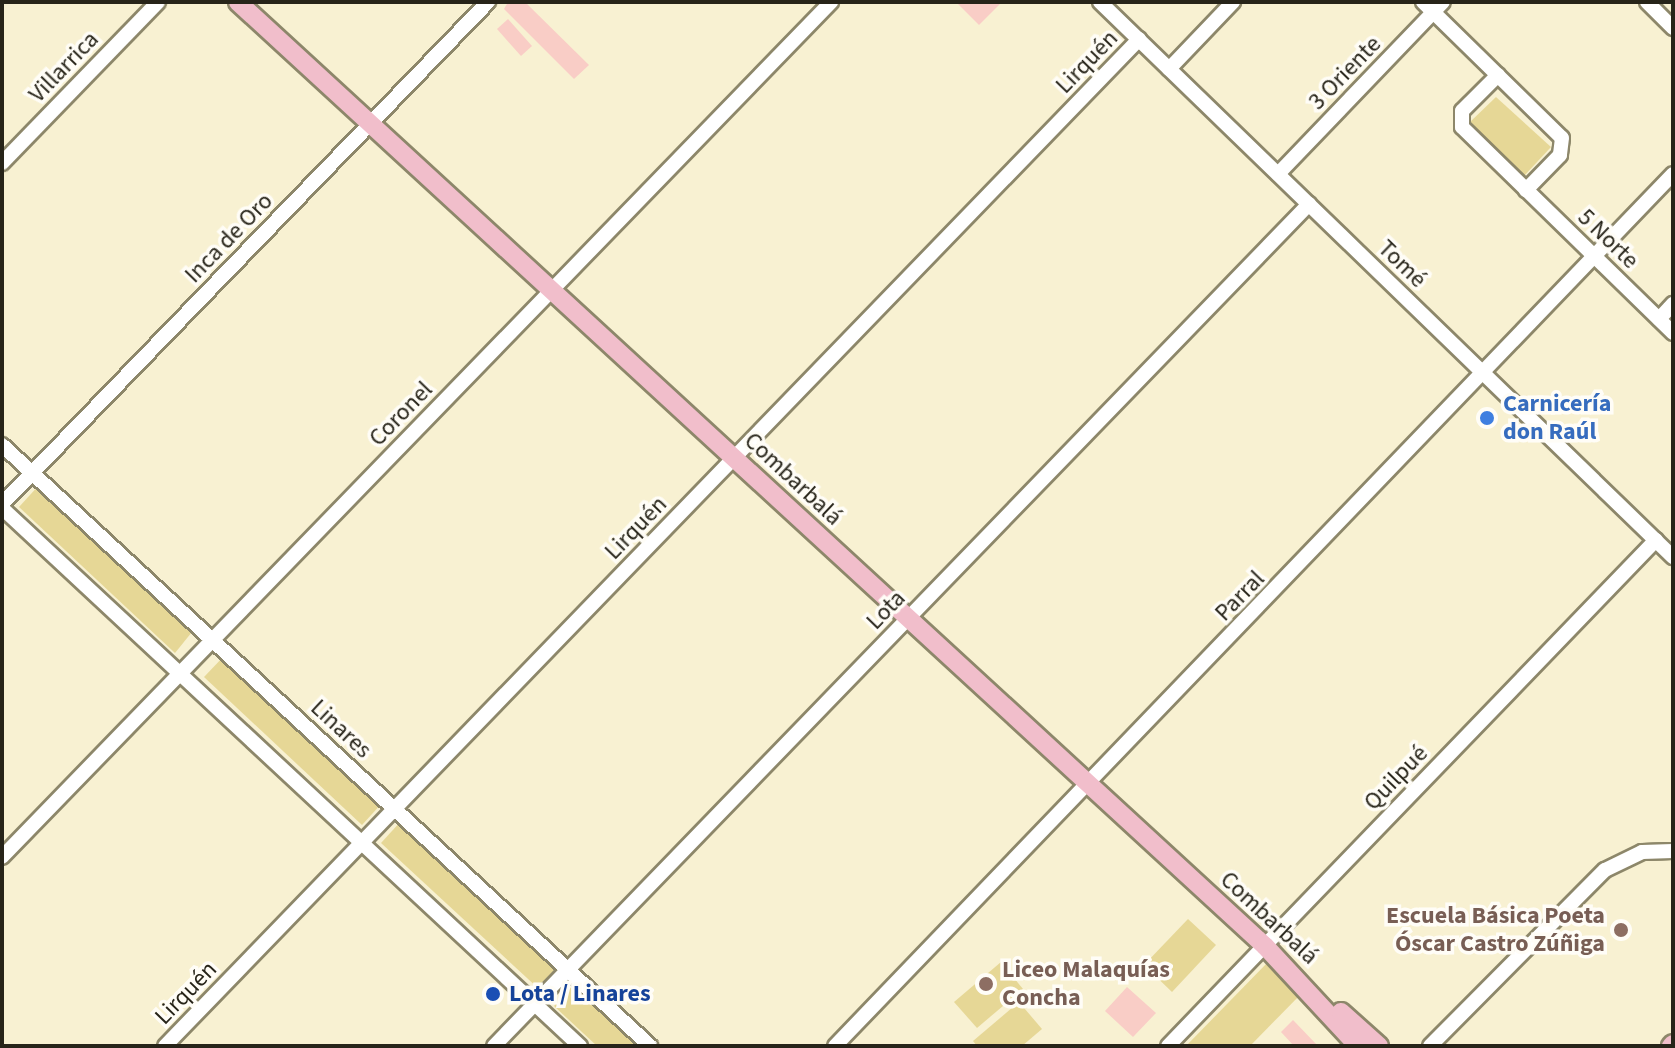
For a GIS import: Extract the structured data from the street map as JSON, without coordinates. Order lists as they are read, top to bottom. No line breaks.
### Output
{"streets":{"main road":["Combarbalá"],"street":["Lirquén","Villarrica","3 Oriente","Inca de Oro","5 Norte","Tomé","Coronel","Parral","Lota","Linares","Quilpué"]},"crossings":[["Lirquén","Tomé"],["Lirquén","Combarbalá"],["Lirquén","Linares"],["3 Oriente","Tomé"],["Inca de Oro","Combarbalá"],["Inca de Oro","Linares"],["5 Norte","Parral"],["Tomé","Parral"],["Tomé","Lota"],["Tomé","Quilpué"],["Coronel","Combarbalá"],["Coronel","Linares"],["Combarbalá","Parral"],["Combarbalá","Lota"],["Combarbalá","Quilpué"],["Lota","Linares"]],"places":["Carnicería don Raúl","Escuela Básica Poeta Óscar Castro Zúñiga","Liceo Malaquías Concha","Lota / Linares"]}
